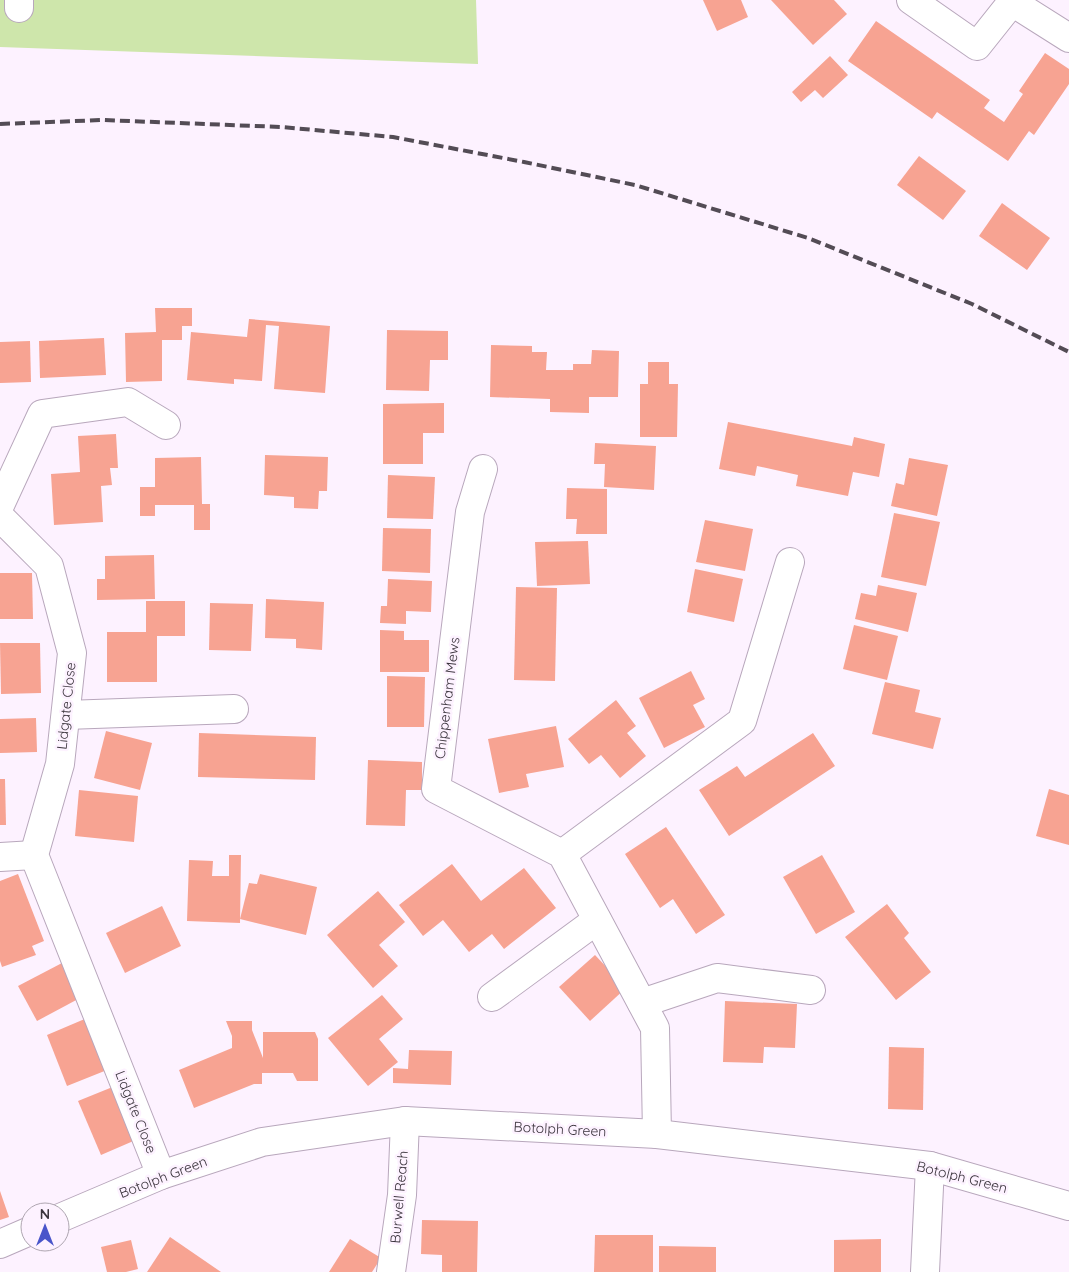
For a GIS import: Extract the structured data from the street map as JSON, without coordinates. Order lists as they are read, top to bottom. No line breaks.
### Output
{"streets":{"street":["Chippenham Mews","Lidgate Close","Botolph Green","Burwell Reach"]},"crossings":[["Lidgate Close","Botolph Green"],["Botolph Green","Burwell Reach"]],"north":"top"}
